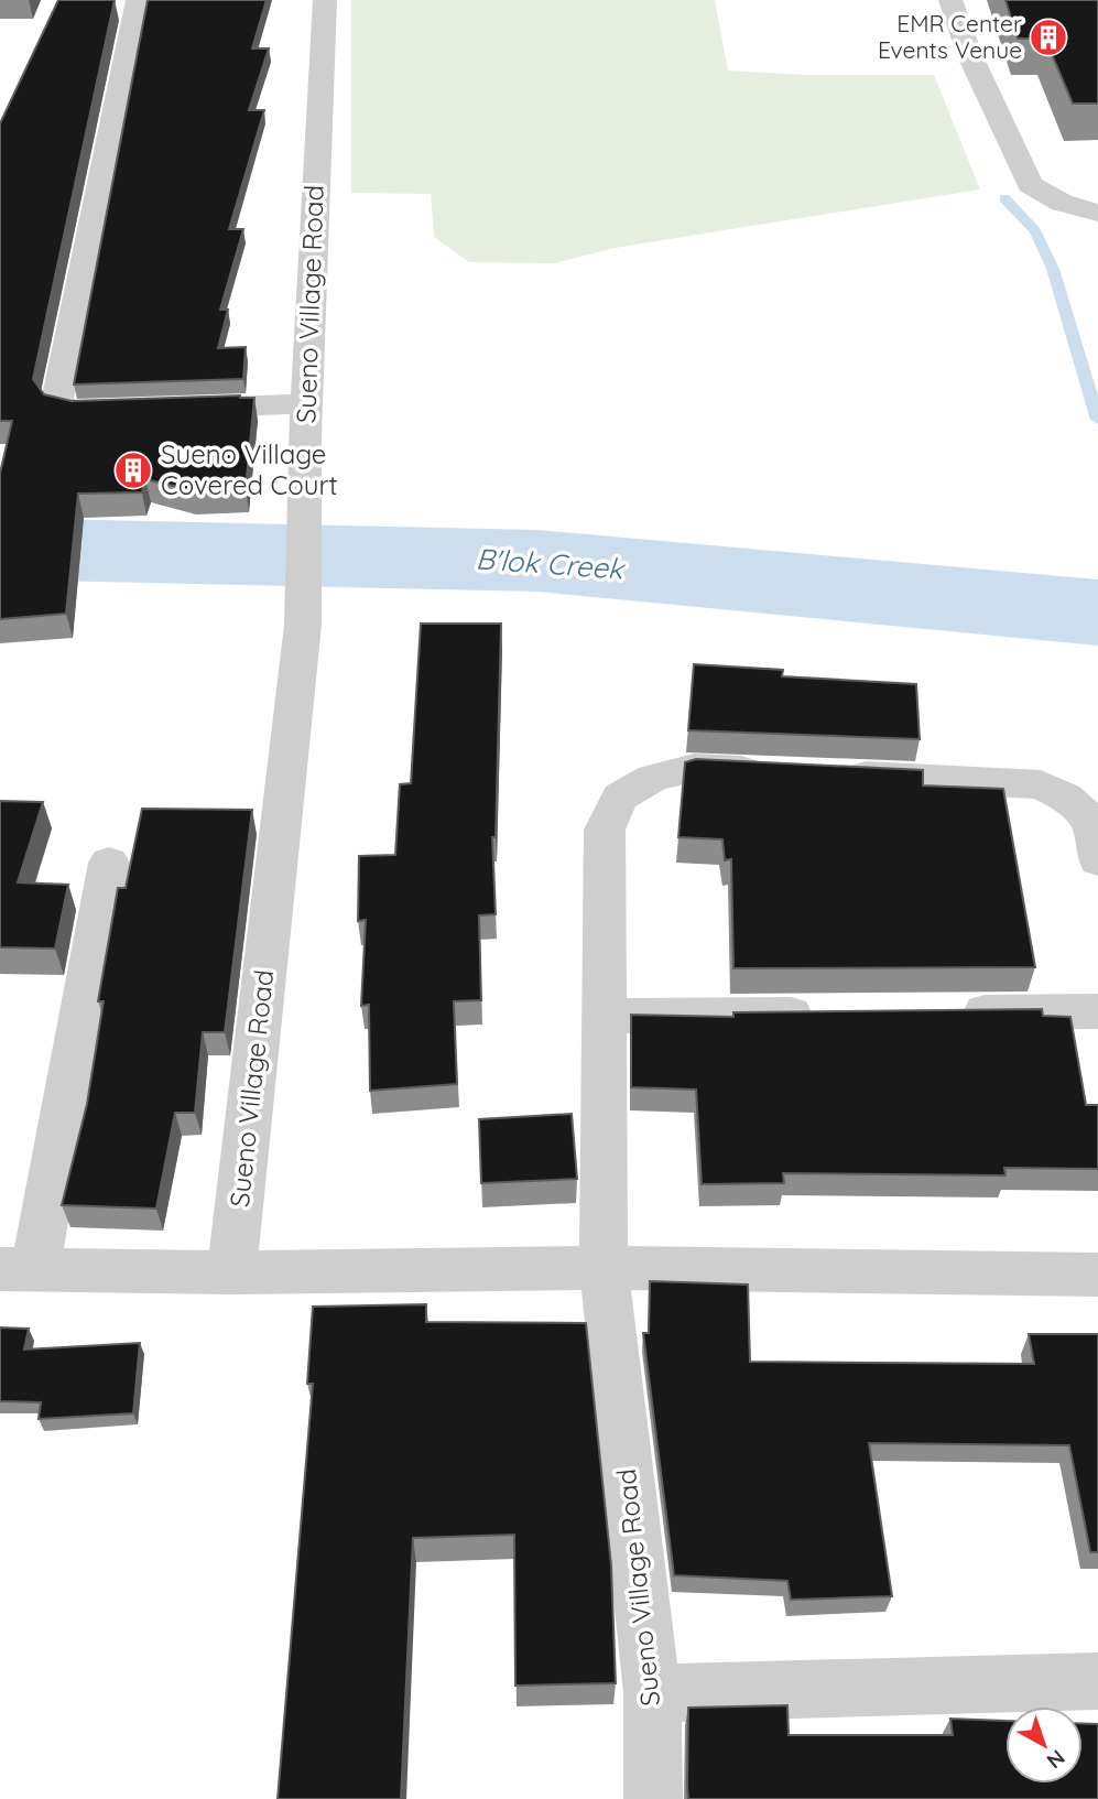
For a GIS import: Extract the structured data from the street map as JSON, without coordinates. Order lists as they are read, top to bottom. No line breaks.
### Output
{"streets":{"street":["Sueno Village Road"]},"water":["B'lok Creek"],"places":{"building":["EMR Center Events Venue","Sueno Village Covered Court"]},"north":"bottom right"}
